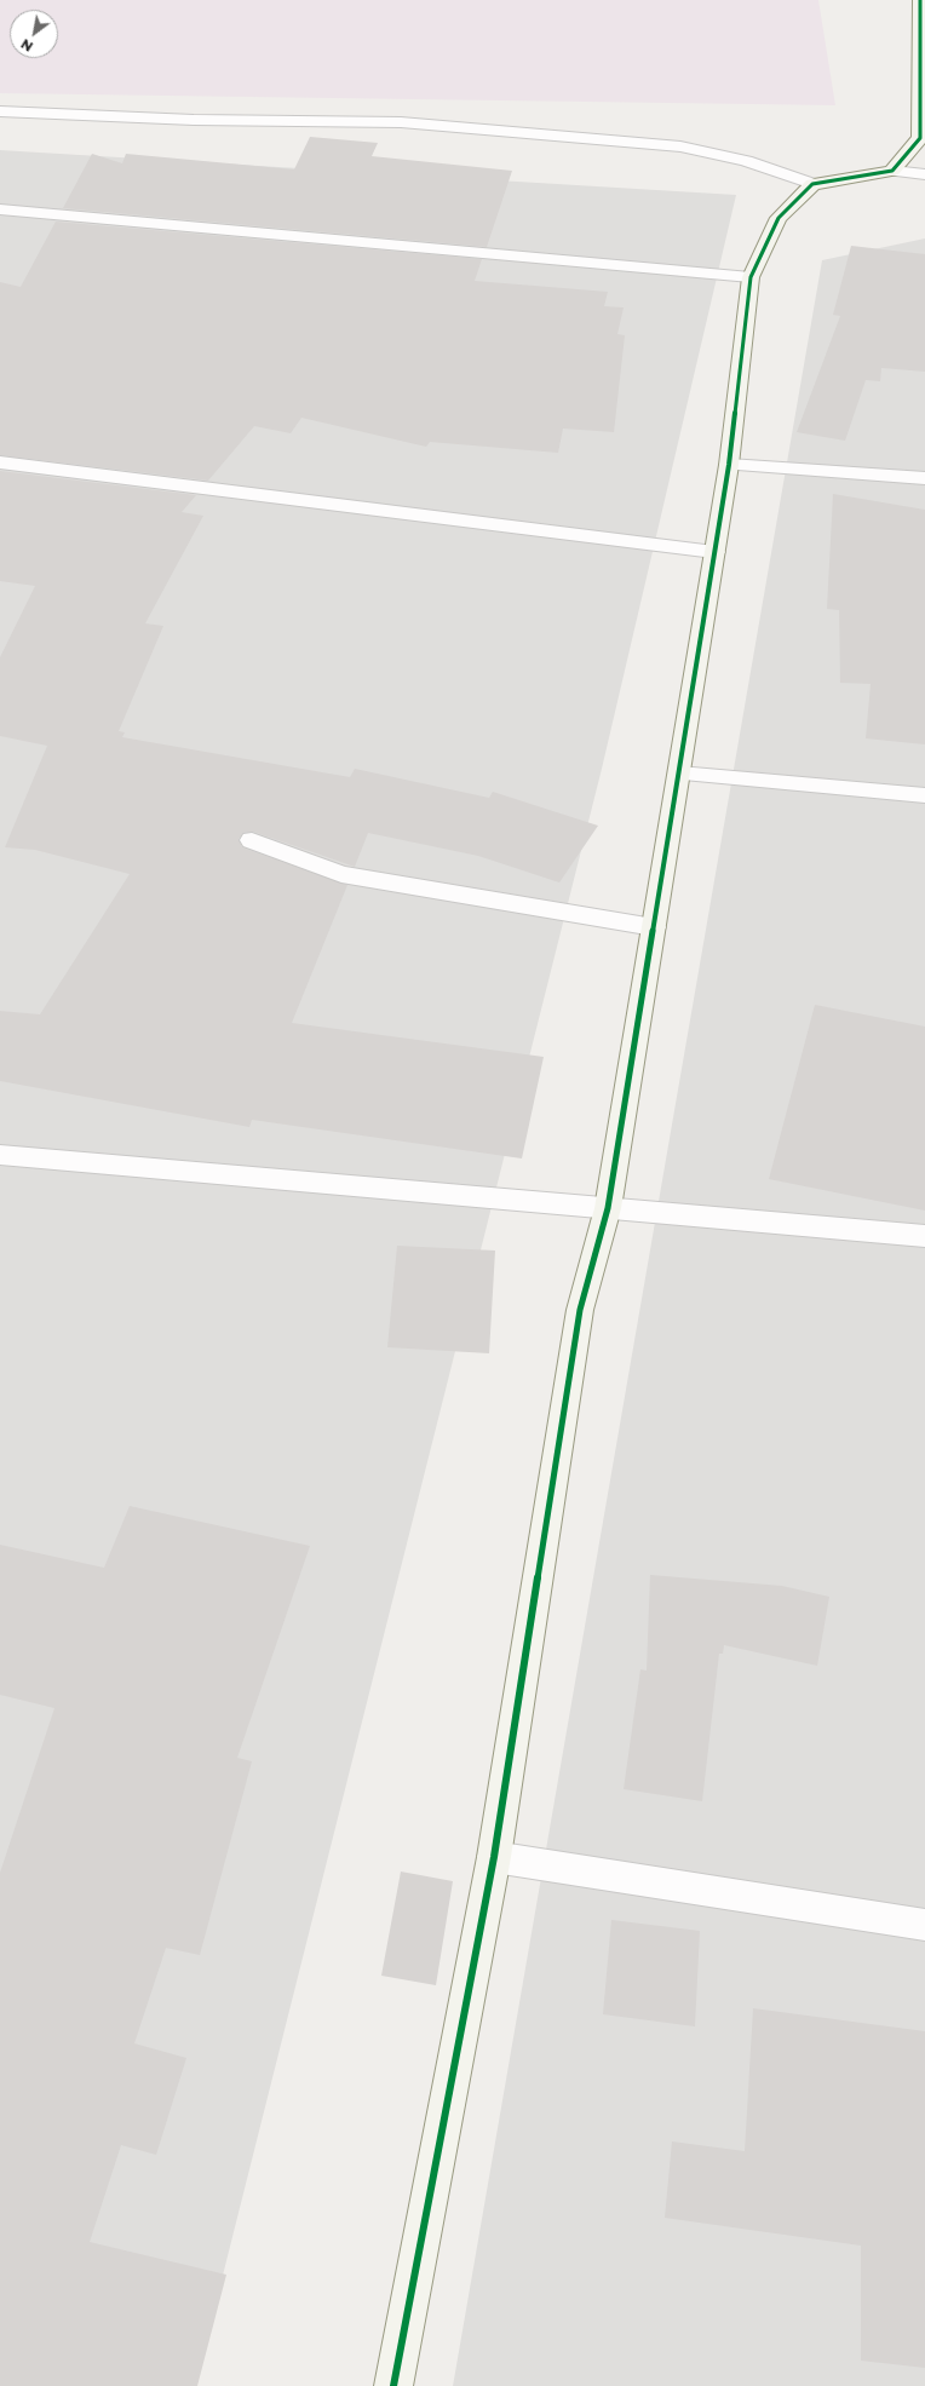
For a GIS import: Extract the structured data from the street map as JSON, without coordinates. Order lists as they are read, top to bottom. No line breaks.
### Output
{"north":"bottom left"}
